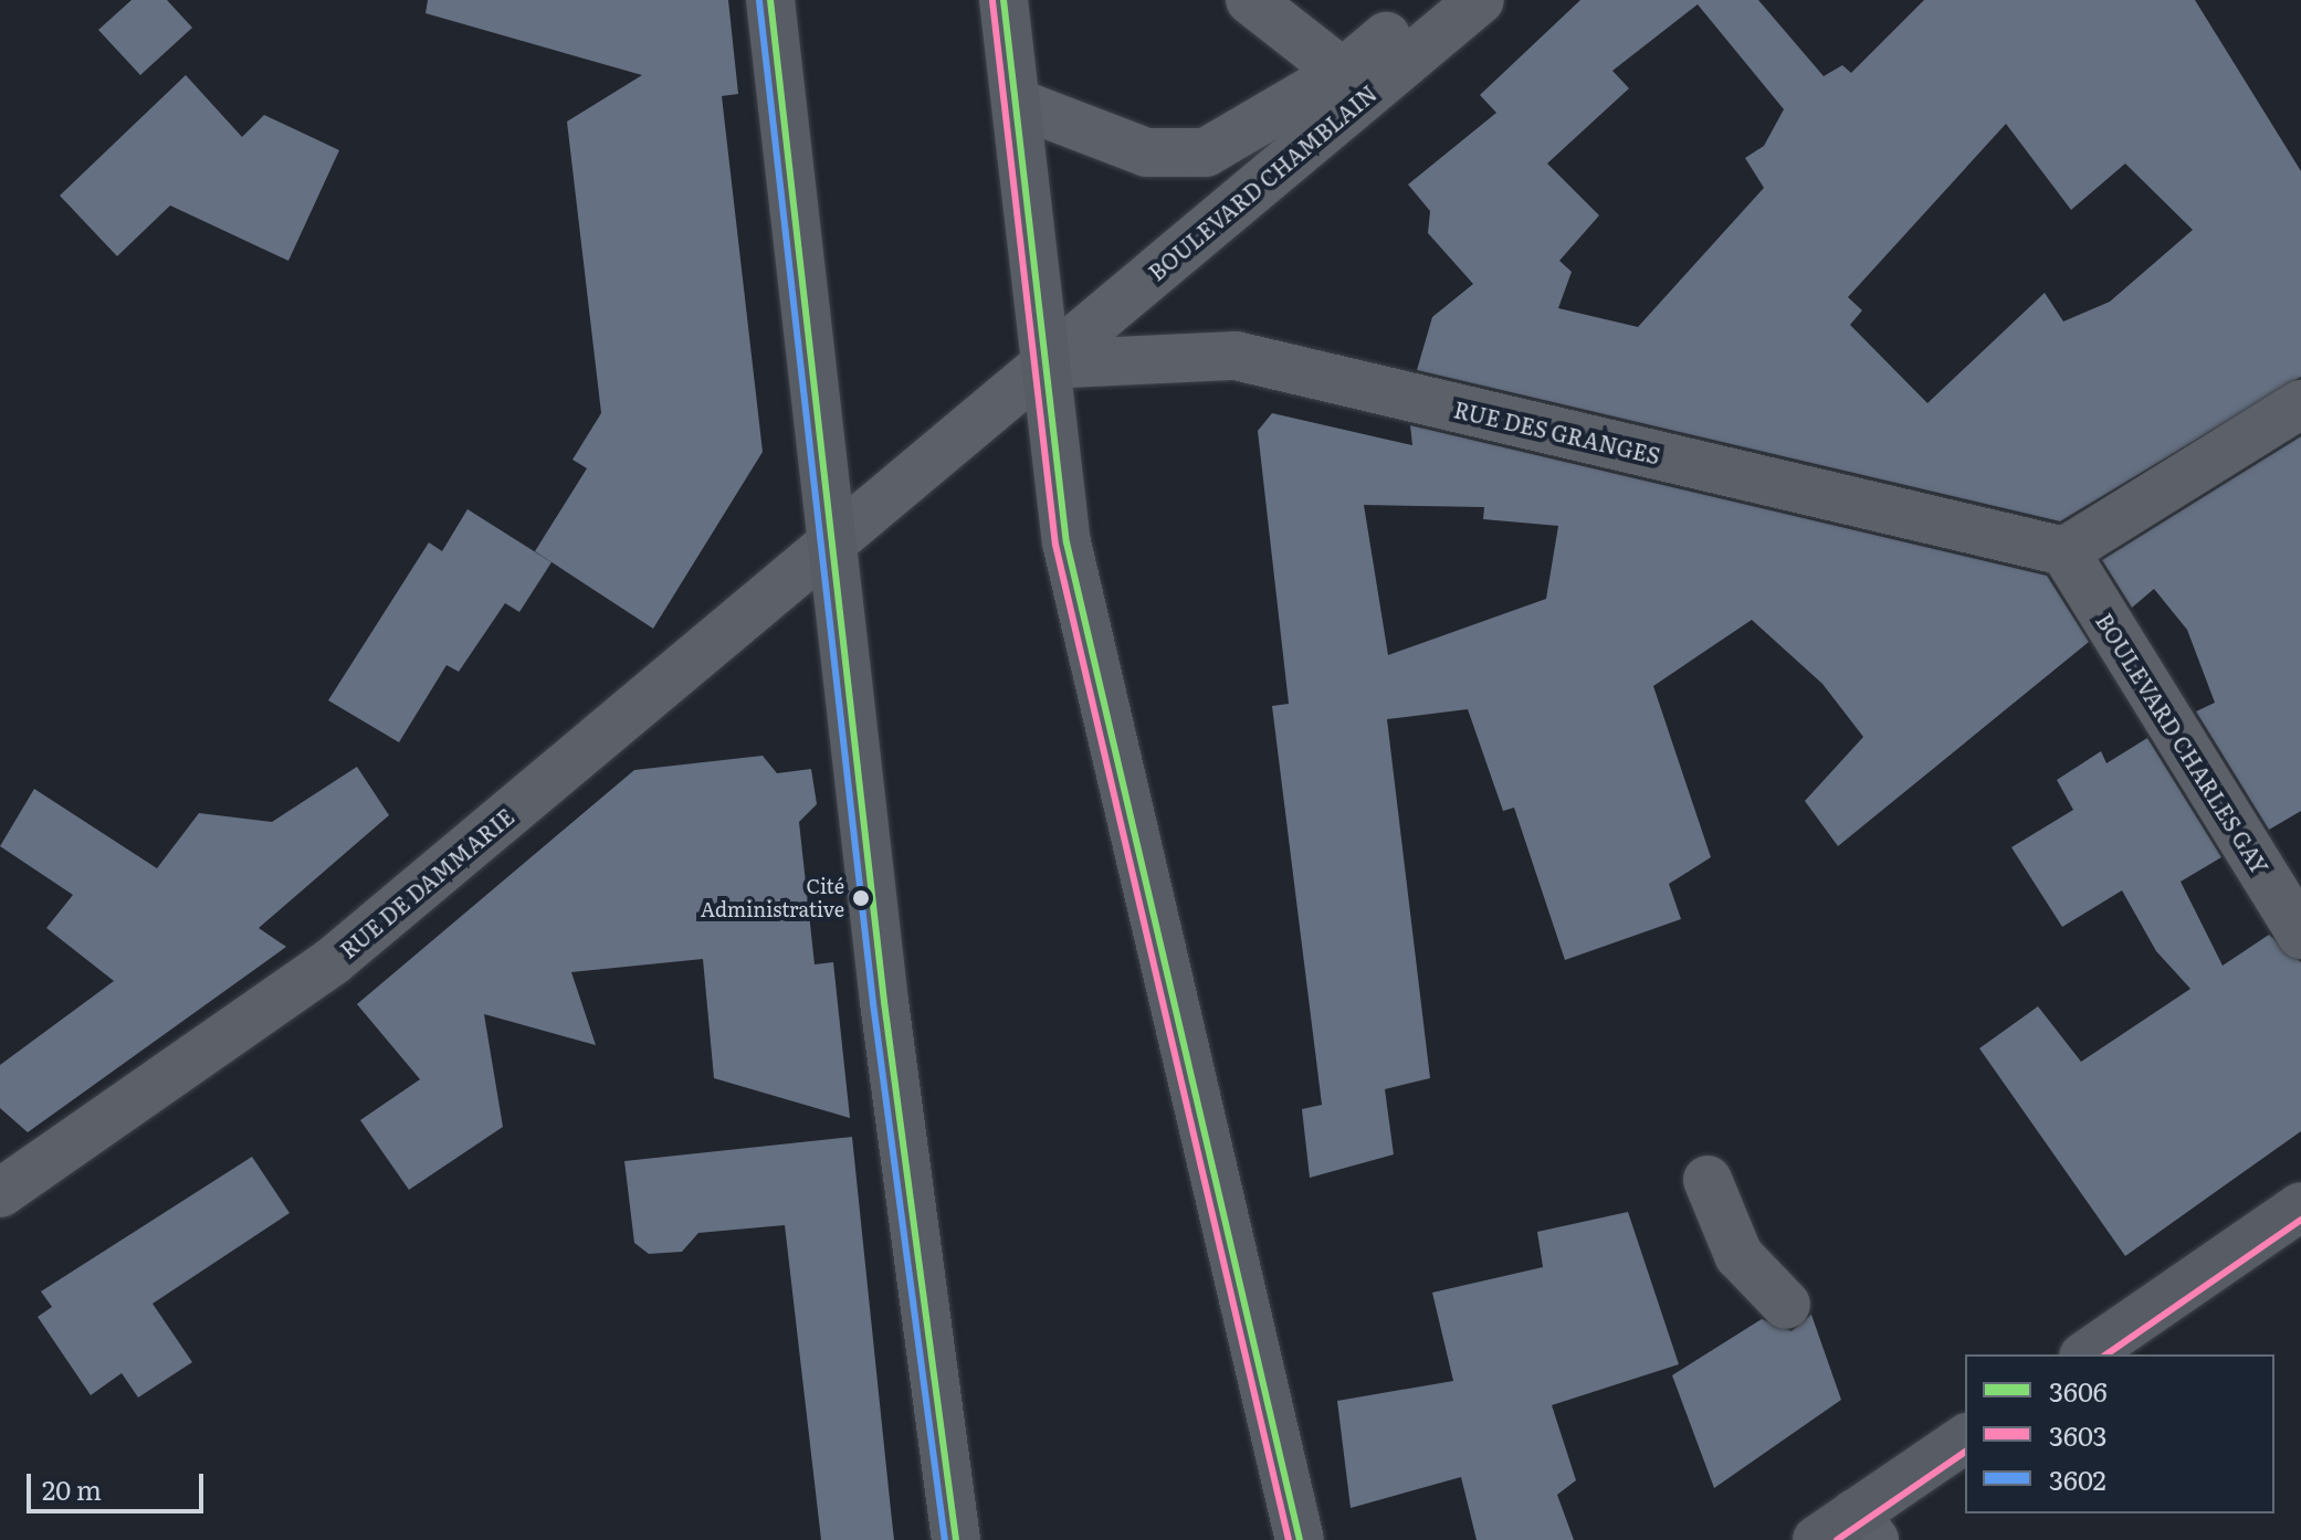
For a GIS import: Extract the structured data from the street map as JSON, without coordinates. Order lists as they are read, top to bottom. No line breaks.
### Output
{"streets":{"street":["BOULEVARD CHAMBLAIN","RUE DES GRANGES","BOULEVARD CHARLES GAY","RUE DE DAMMARIE"]},"crossings":[["BOULEVARD CHAMBLAIN","RUE DES GRANGES"],["BOULEVARD CHAMBLAIN","RUE DE DAMMARIE"],["RUE DES GRANGES","BOULEVARD CHARLES GAY"]],"places":["Cité Administrative"],"lines":["transit line 3606","transit line 3603","transit line 3602"],"legend":["3606","3603","3602"],"scale_bar":"20 m"}
